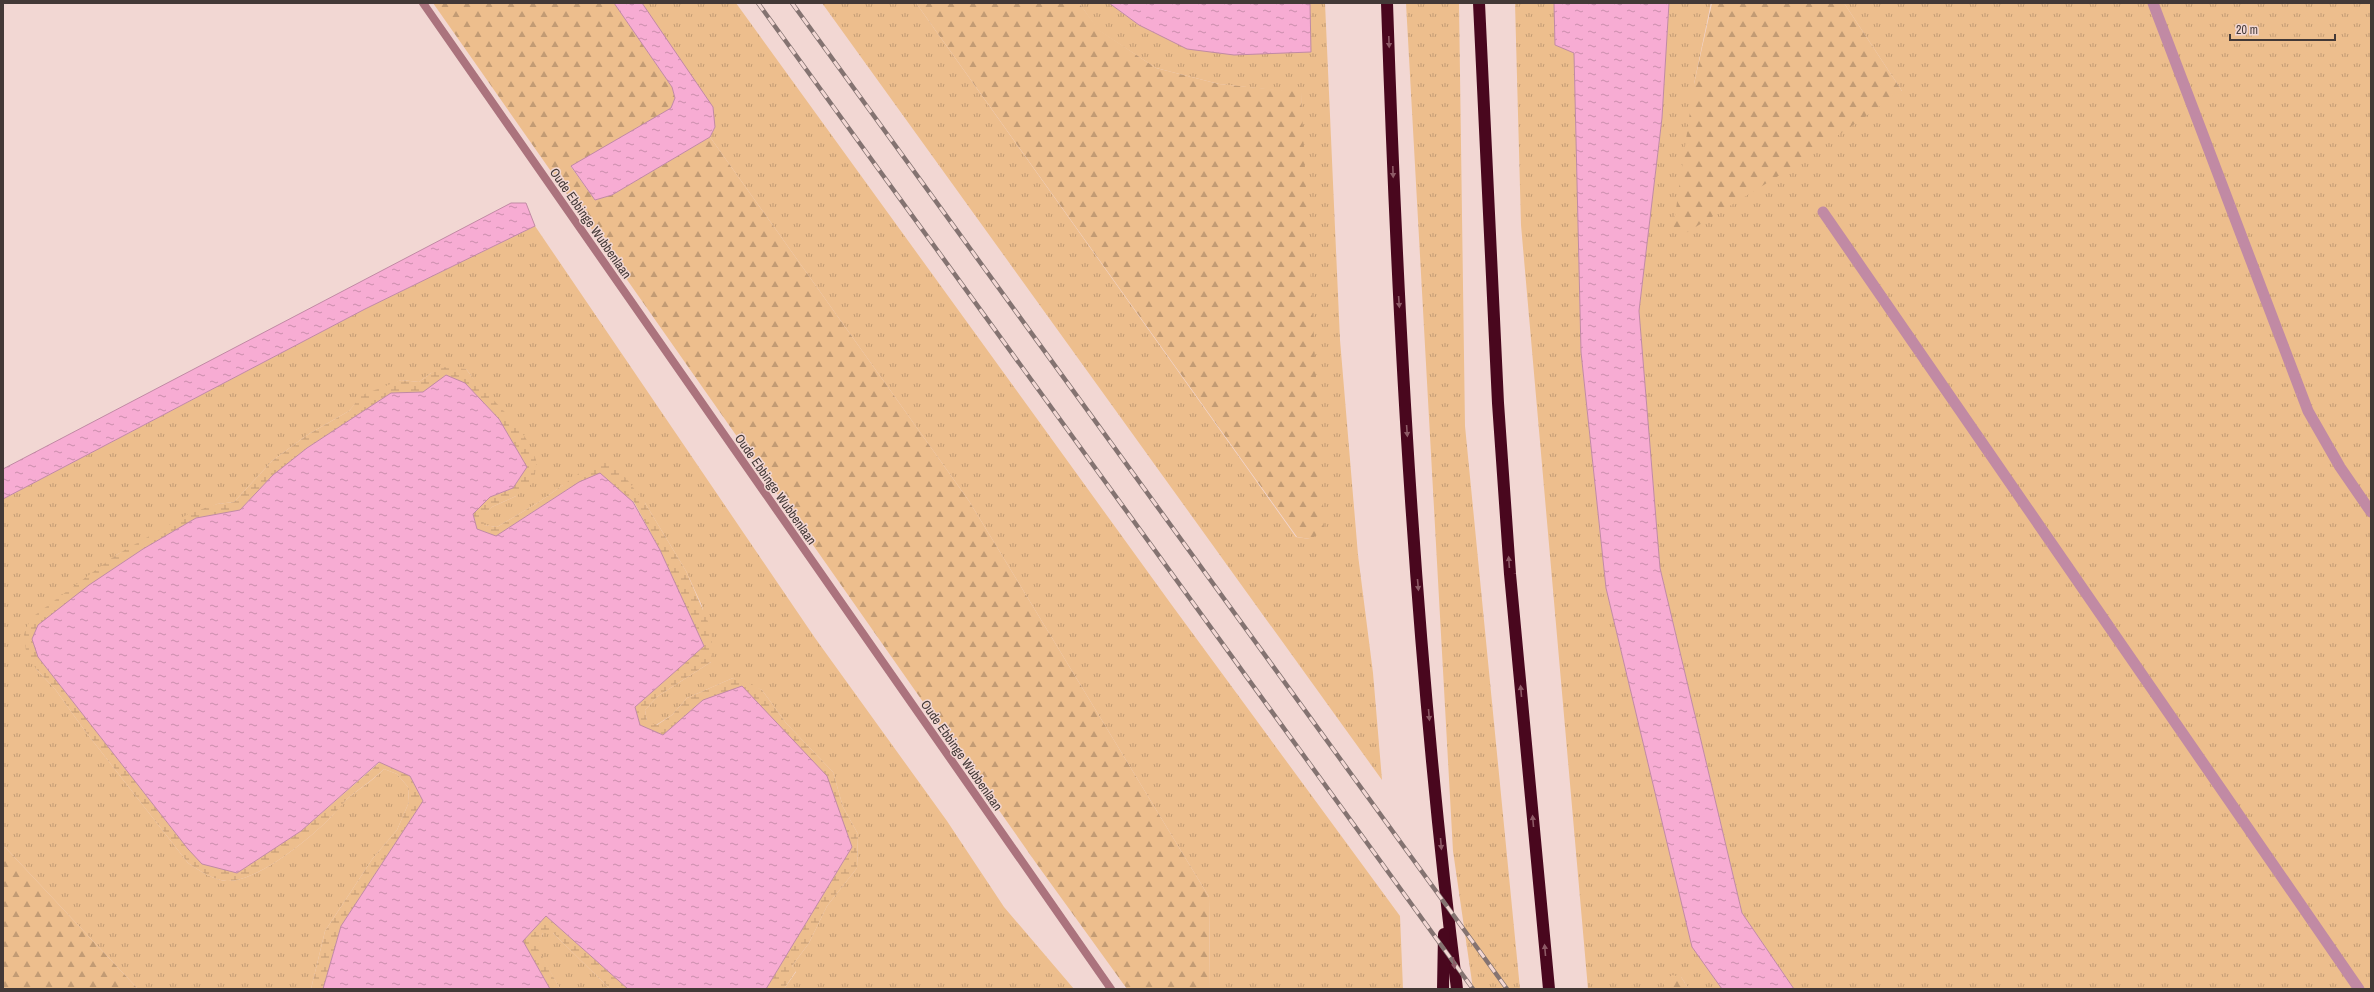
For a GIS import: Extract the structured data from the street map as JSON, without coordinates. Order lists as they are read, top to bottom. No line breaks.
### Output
{"streets":{"street":["Oude Ebbinge Wubbenlaan"]},"scale_bar":"20 m"}
